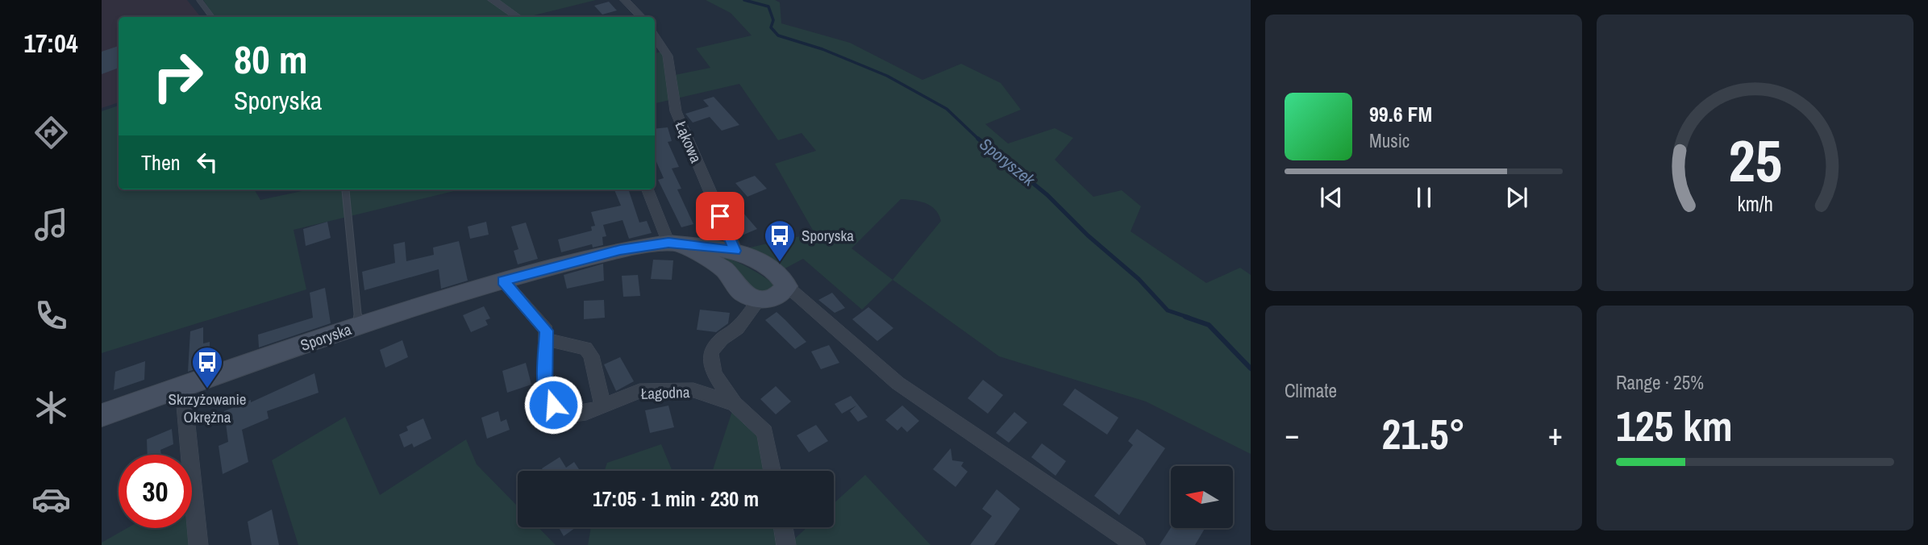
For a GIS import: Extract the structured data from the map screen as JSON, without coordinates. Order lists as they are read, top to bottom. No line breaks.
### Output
{"streets":{"street":["Łąkowa","Sporyska","Łagodna"]},"crossings":[["Łąkowa","Sporyska"]],"water":["Sporyszek"],"places":{"bus stop":["Sporyska","Skrzyżowanie Okrężna"]},"north":"left","page":{"tabs":"17:04","turn":["80 m","Sporyska"],"song":["99.6 FM","Music"],"then":"Then","tile":["Climate",["Range · 25%","125 km"]],"heat":["−","21.5°","+"],"limit":"30","trip":"17:05 · 1 min · 230 m","gauge":["25","km/h"]}}
